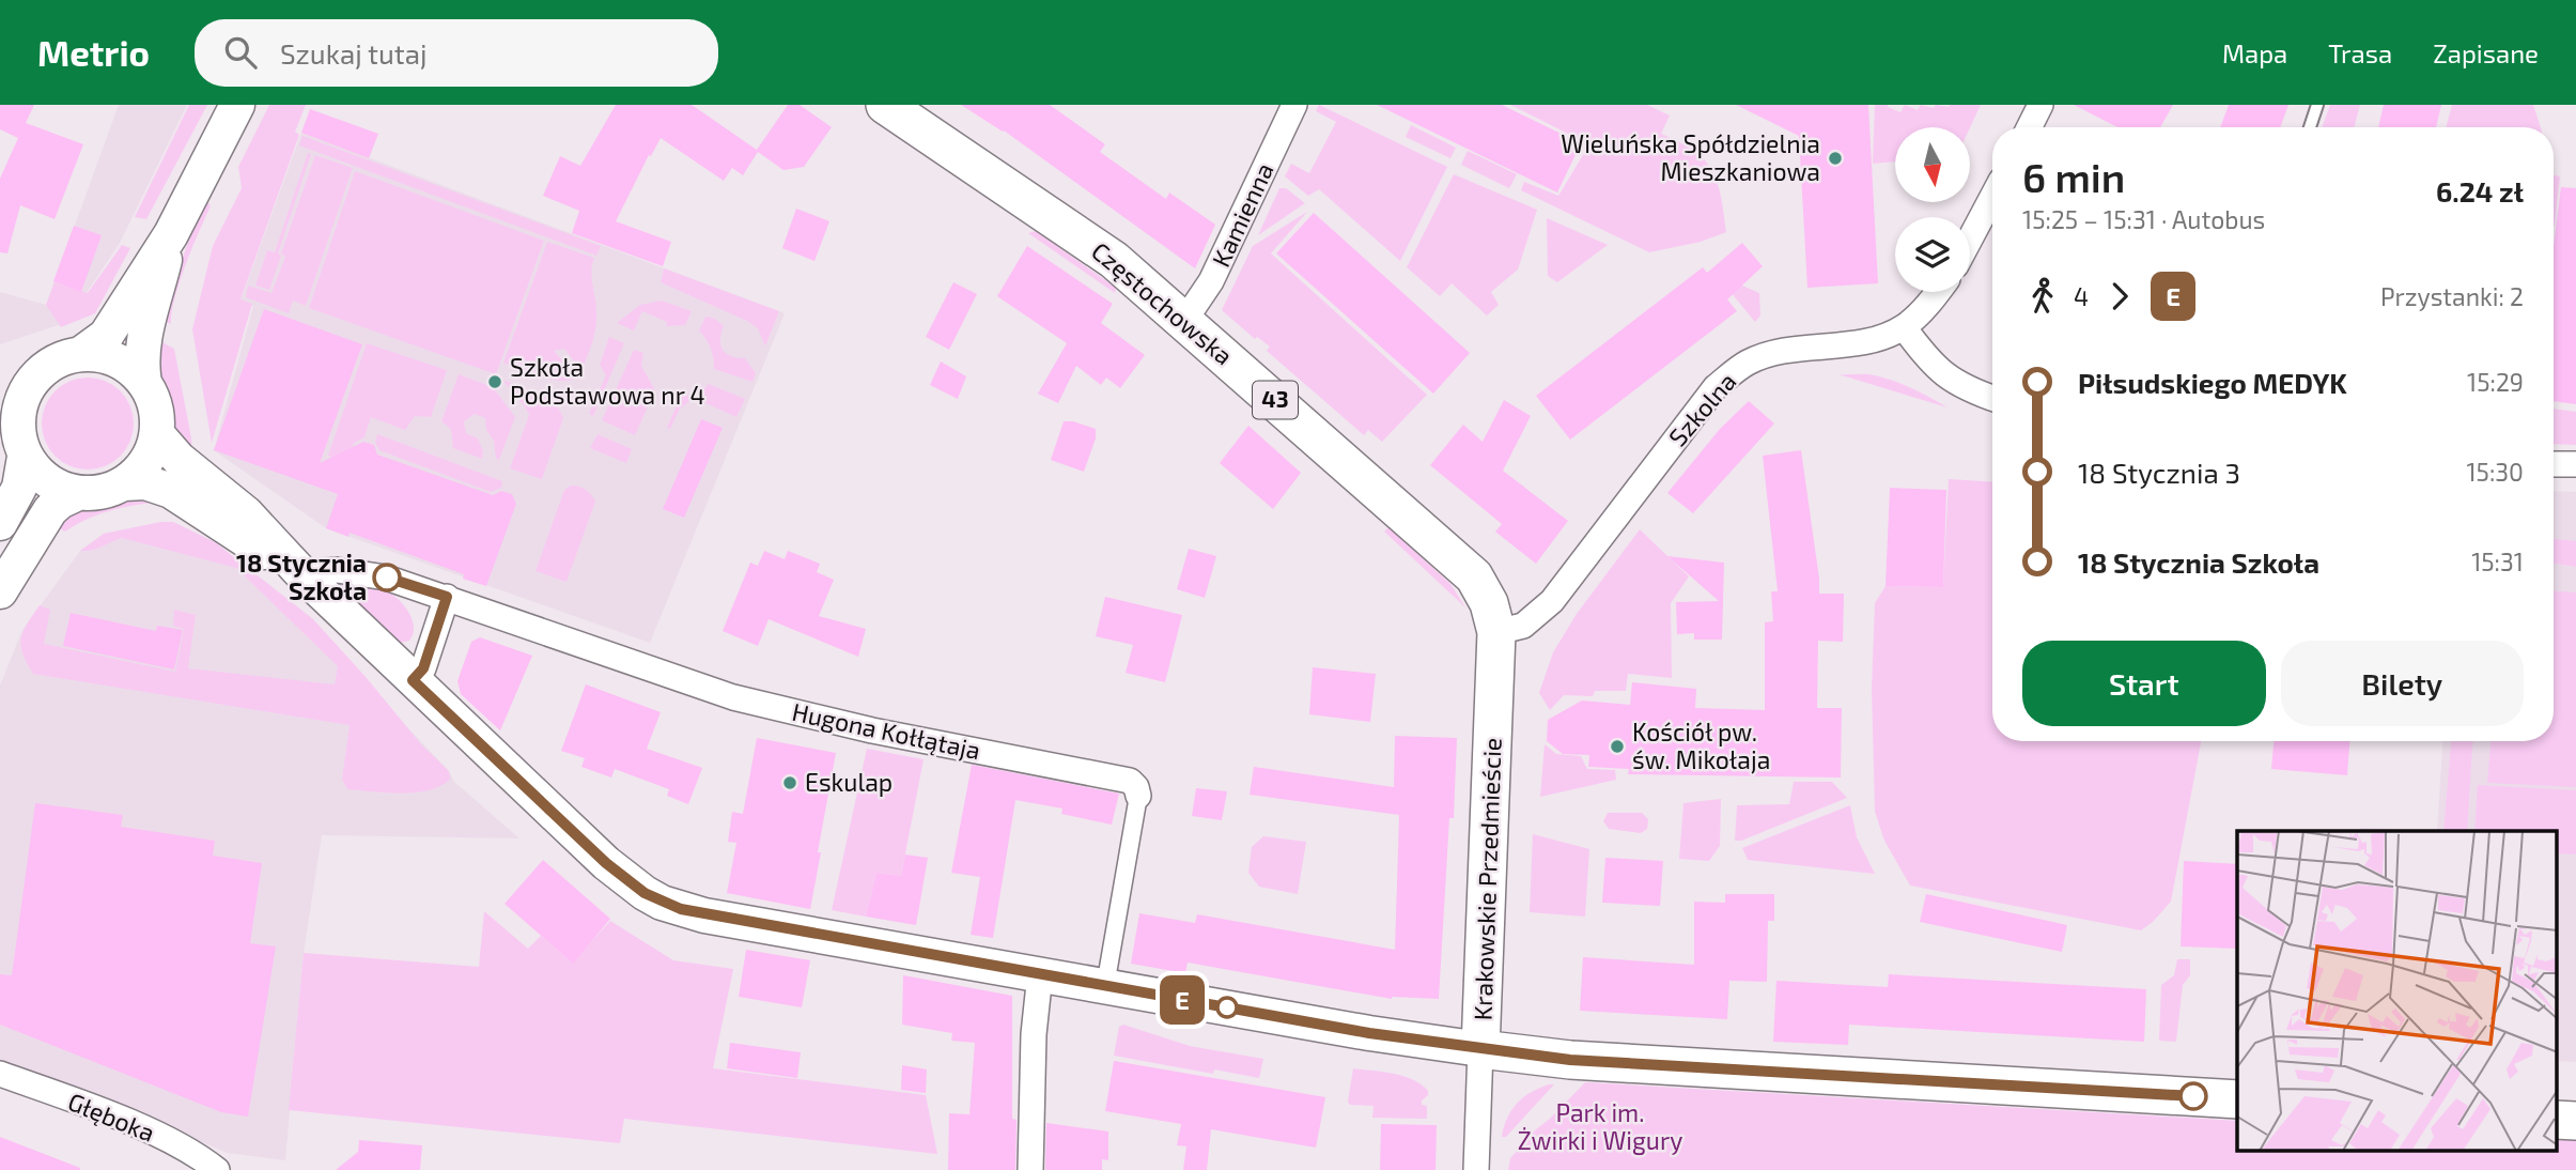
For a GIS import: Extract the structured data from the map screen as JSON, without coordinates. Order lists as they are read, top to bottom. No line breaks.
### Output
{"streets":{"main road":["Częstochowska","43","Krakowskie Przedmieście"],"street":["Kamienna","Szkolna","Hugona Kołłątaja","Głęboka"]},"crossings":[["Kamienna","Częstochowska"],["Częstochowska","Szkolna"],["Częstochowska","Krakowskie Przedmieście"],["Szkolna","Krakowskie Przedmieście"]],"parks":["Park im. Żwirki i Wigury"],"places":["Wieluńska Spółdzielnia Mieszkaniowa","Szkoła Podstawowa nr 4","18 Stycznia Szkoła","Kościół pw. św. Mikołaja","Eskulap"],"lines":["bus line E"],"north":"bottom","page":{"header":"Metrio","search":"Szukaj tutaj","nav":["Mapa","Trasa","Zapisane"],"on_map":"E","heading":["6 min","15:25 – 15:31 · Autobus","6.24 zł"],"legs":["4","E","Przystanki: 2"],"list":[{"name":"Piłsudskiego MEDYK","value":"15:29"},{"name":"18 Stycznia 3","value":"15:30"},{"name":"18 Stycznia Szkoła","value":"15:31"}],"buttons":["Start","Bilety"]}}
